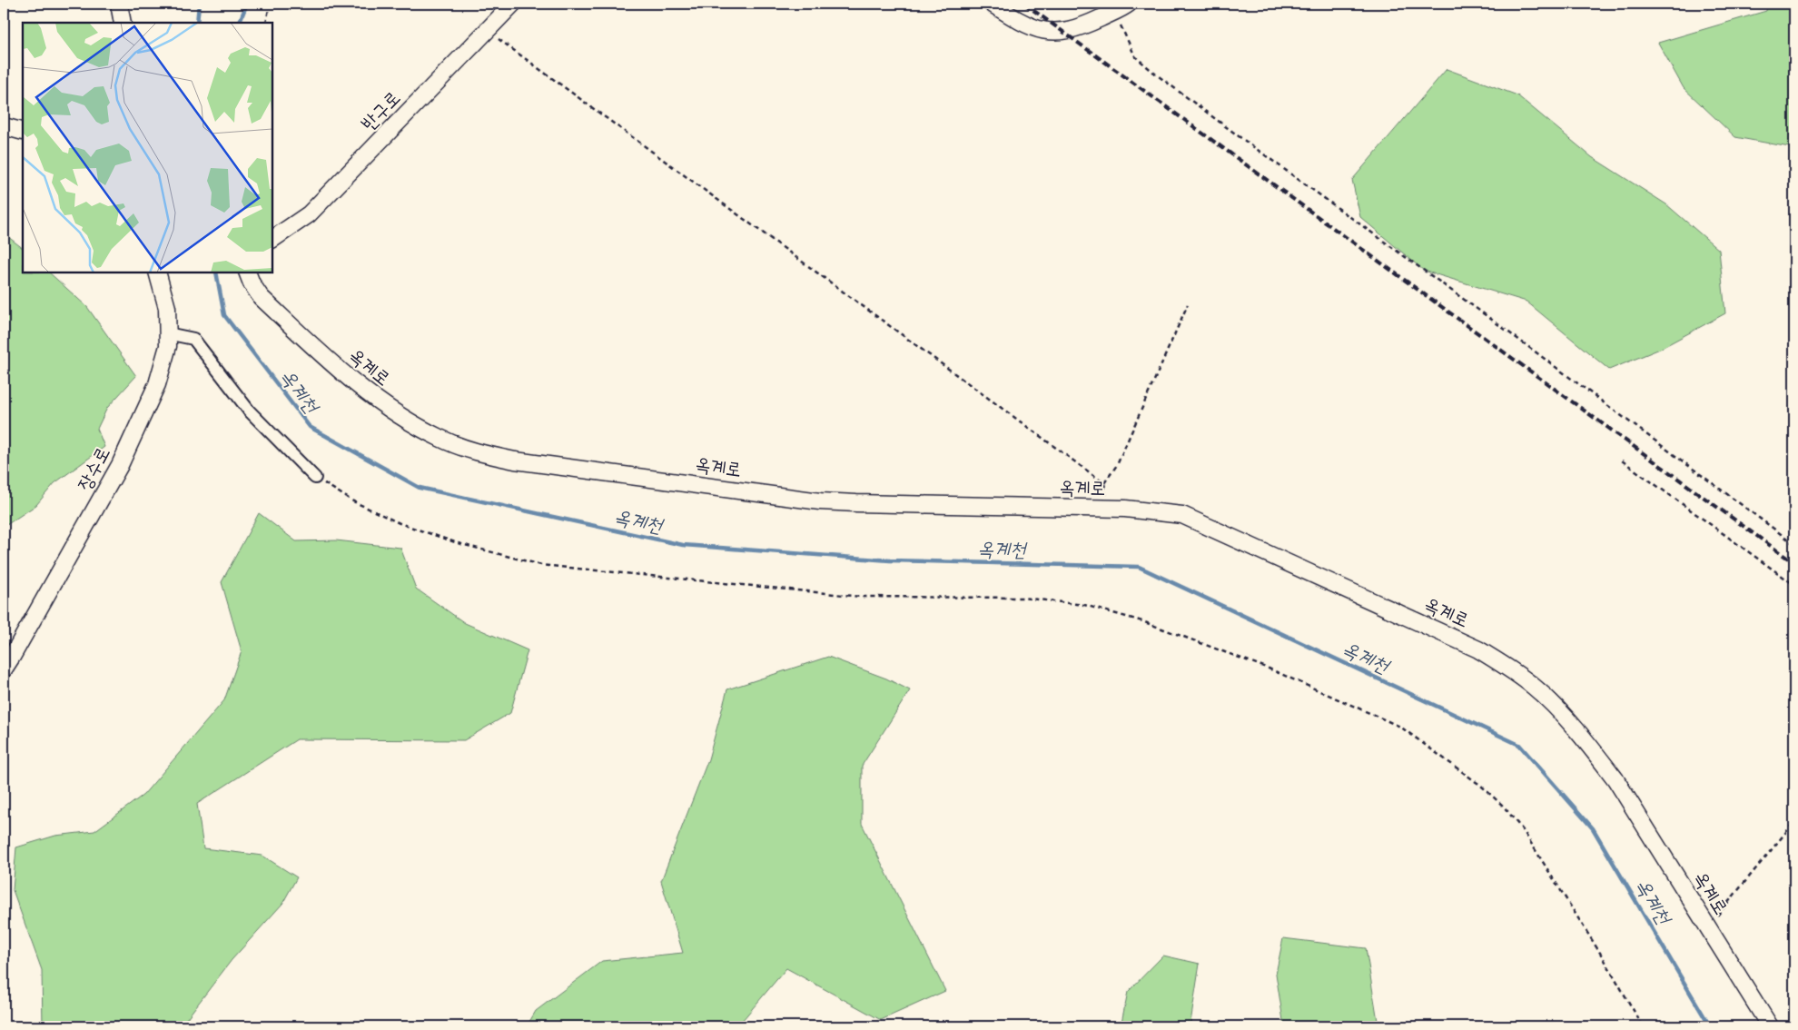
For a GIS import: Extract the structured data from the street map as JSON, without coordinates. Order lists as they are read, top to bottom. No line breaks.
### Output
{"streets":{"street":["반구로","옥계로","장수로"]},"water":["옥계천"]}
